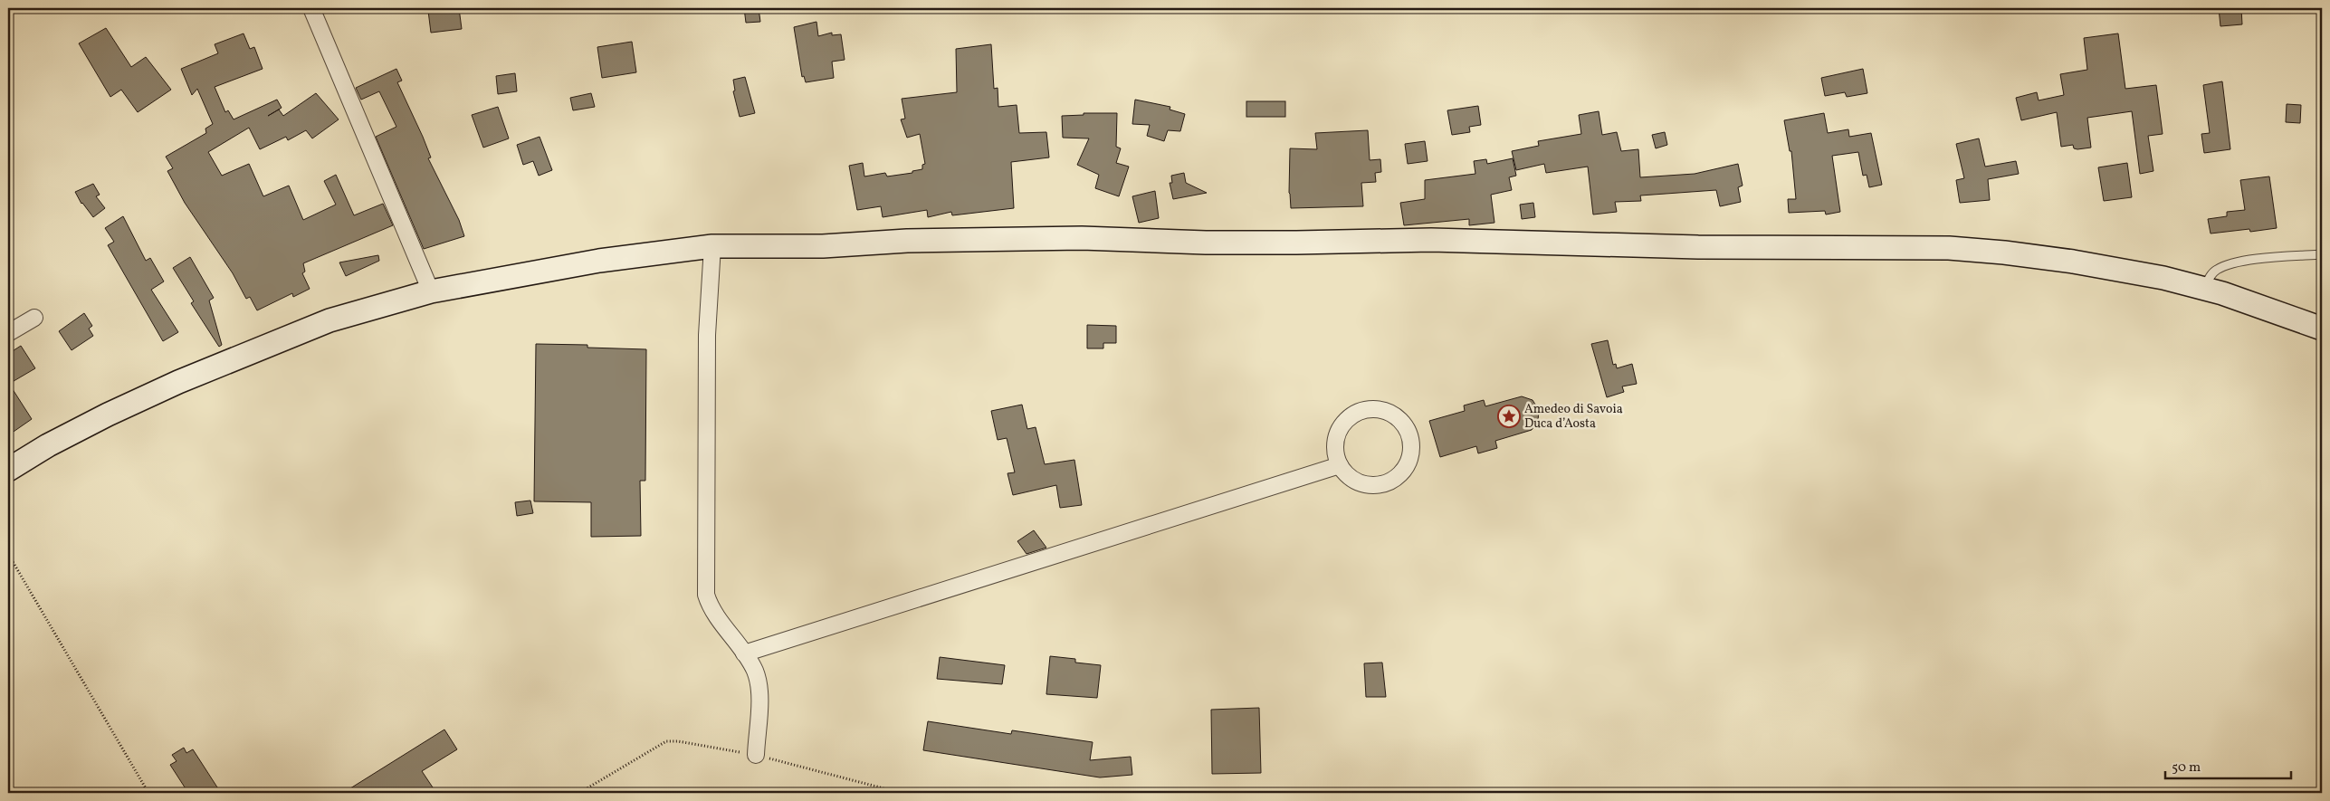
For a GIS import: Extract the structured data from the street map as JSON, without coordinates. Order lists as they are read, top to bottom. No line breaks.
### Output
{"places":{"place":["Amedeo di Savoia Duca d’Aosta"]},"scale_bar":"50 m"}
